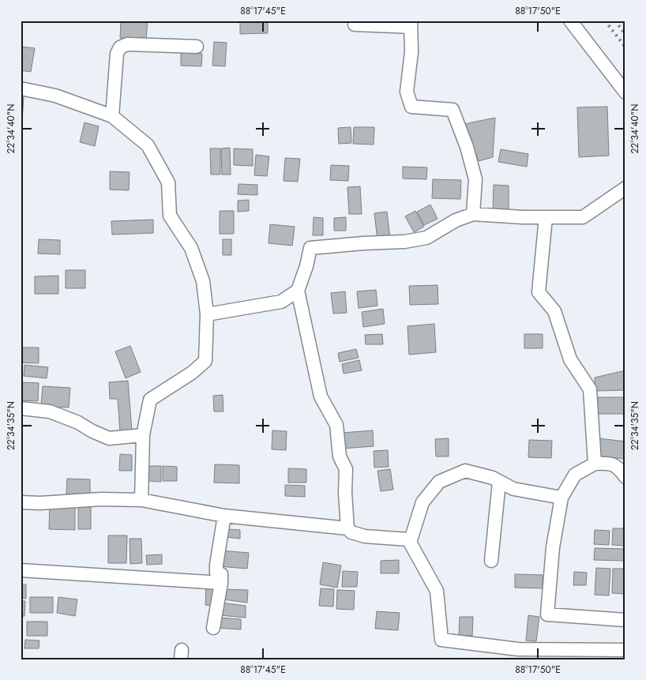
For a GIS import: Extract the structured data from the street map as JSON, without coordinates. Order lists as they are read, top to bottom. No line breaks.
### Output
{"coordinates":["88°17'45\"E","88°17'50\"E","22°34'40\"N","22°34'35\"N"]}
